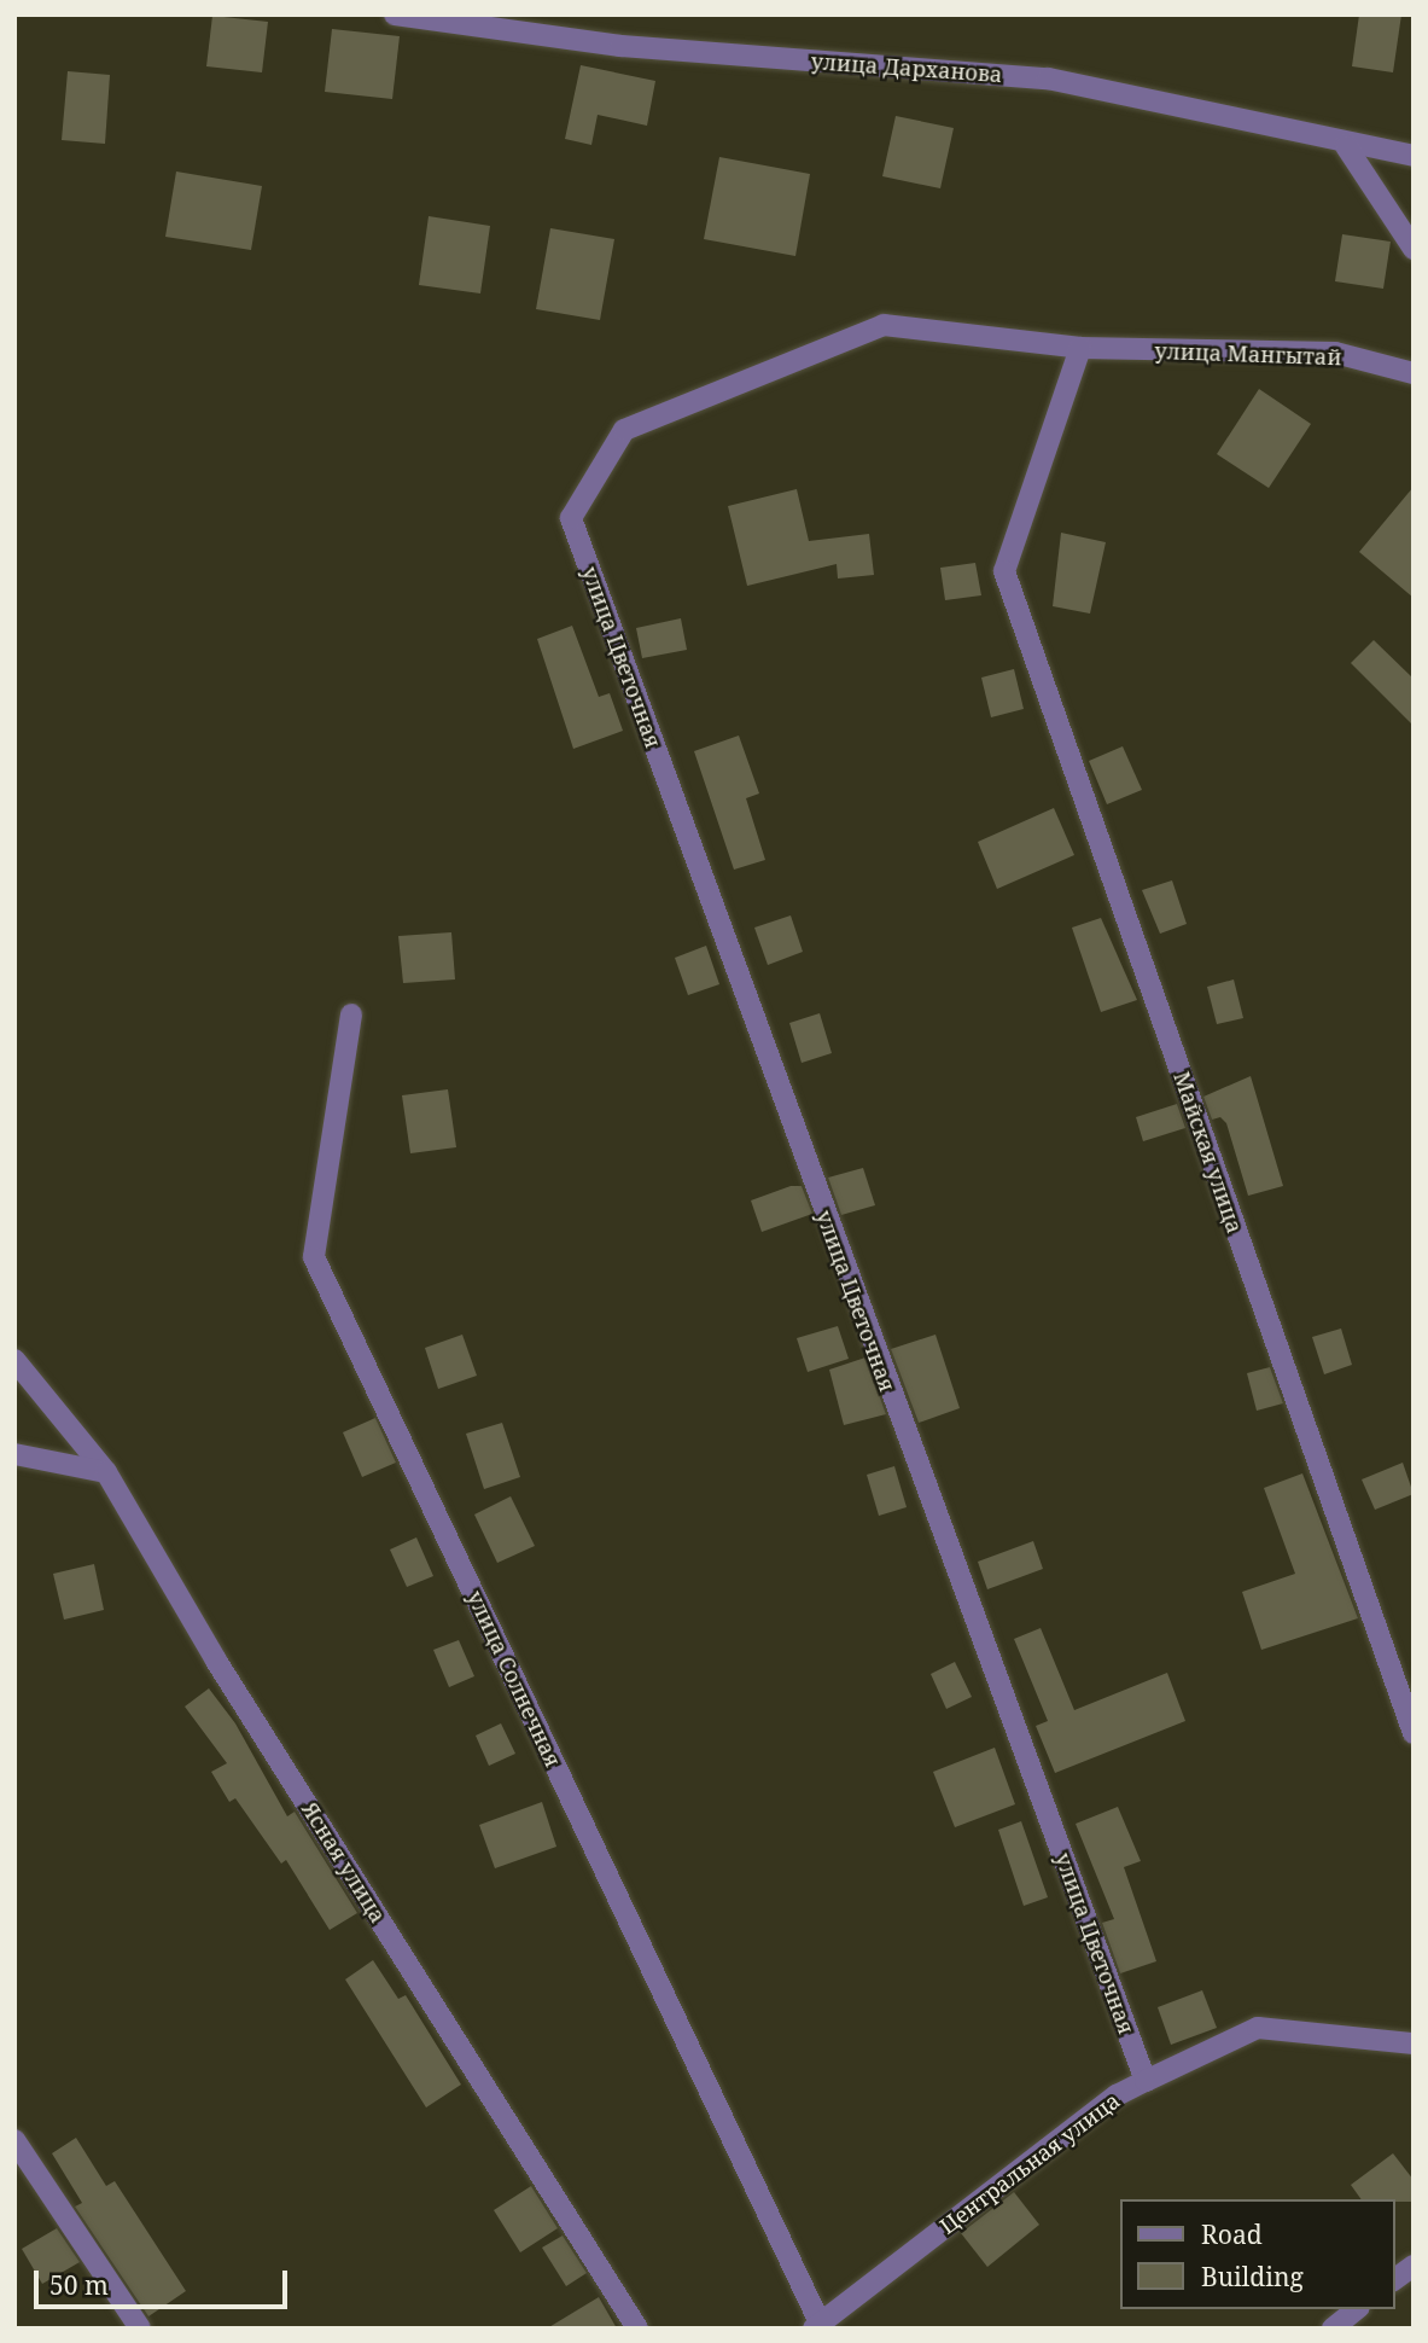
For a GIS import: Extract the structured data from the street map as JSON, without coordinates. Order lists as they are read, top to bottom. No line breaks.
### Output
{"streets":{"street":["улица Дарханова","улица Мангытай","улица Цветочная","Майская улица","улица Солнечная","Ясная улица","Центральная улица"]},"crossings":[["улица Мангытай","улица Цветочная"],["улица Мангытай","Майская улица"],["улица Цветочная","Центральная улица"],["улица Солнечная","Центральная улица"]],"legend":["Road","Building"],"scale_bar":"50 m"}
